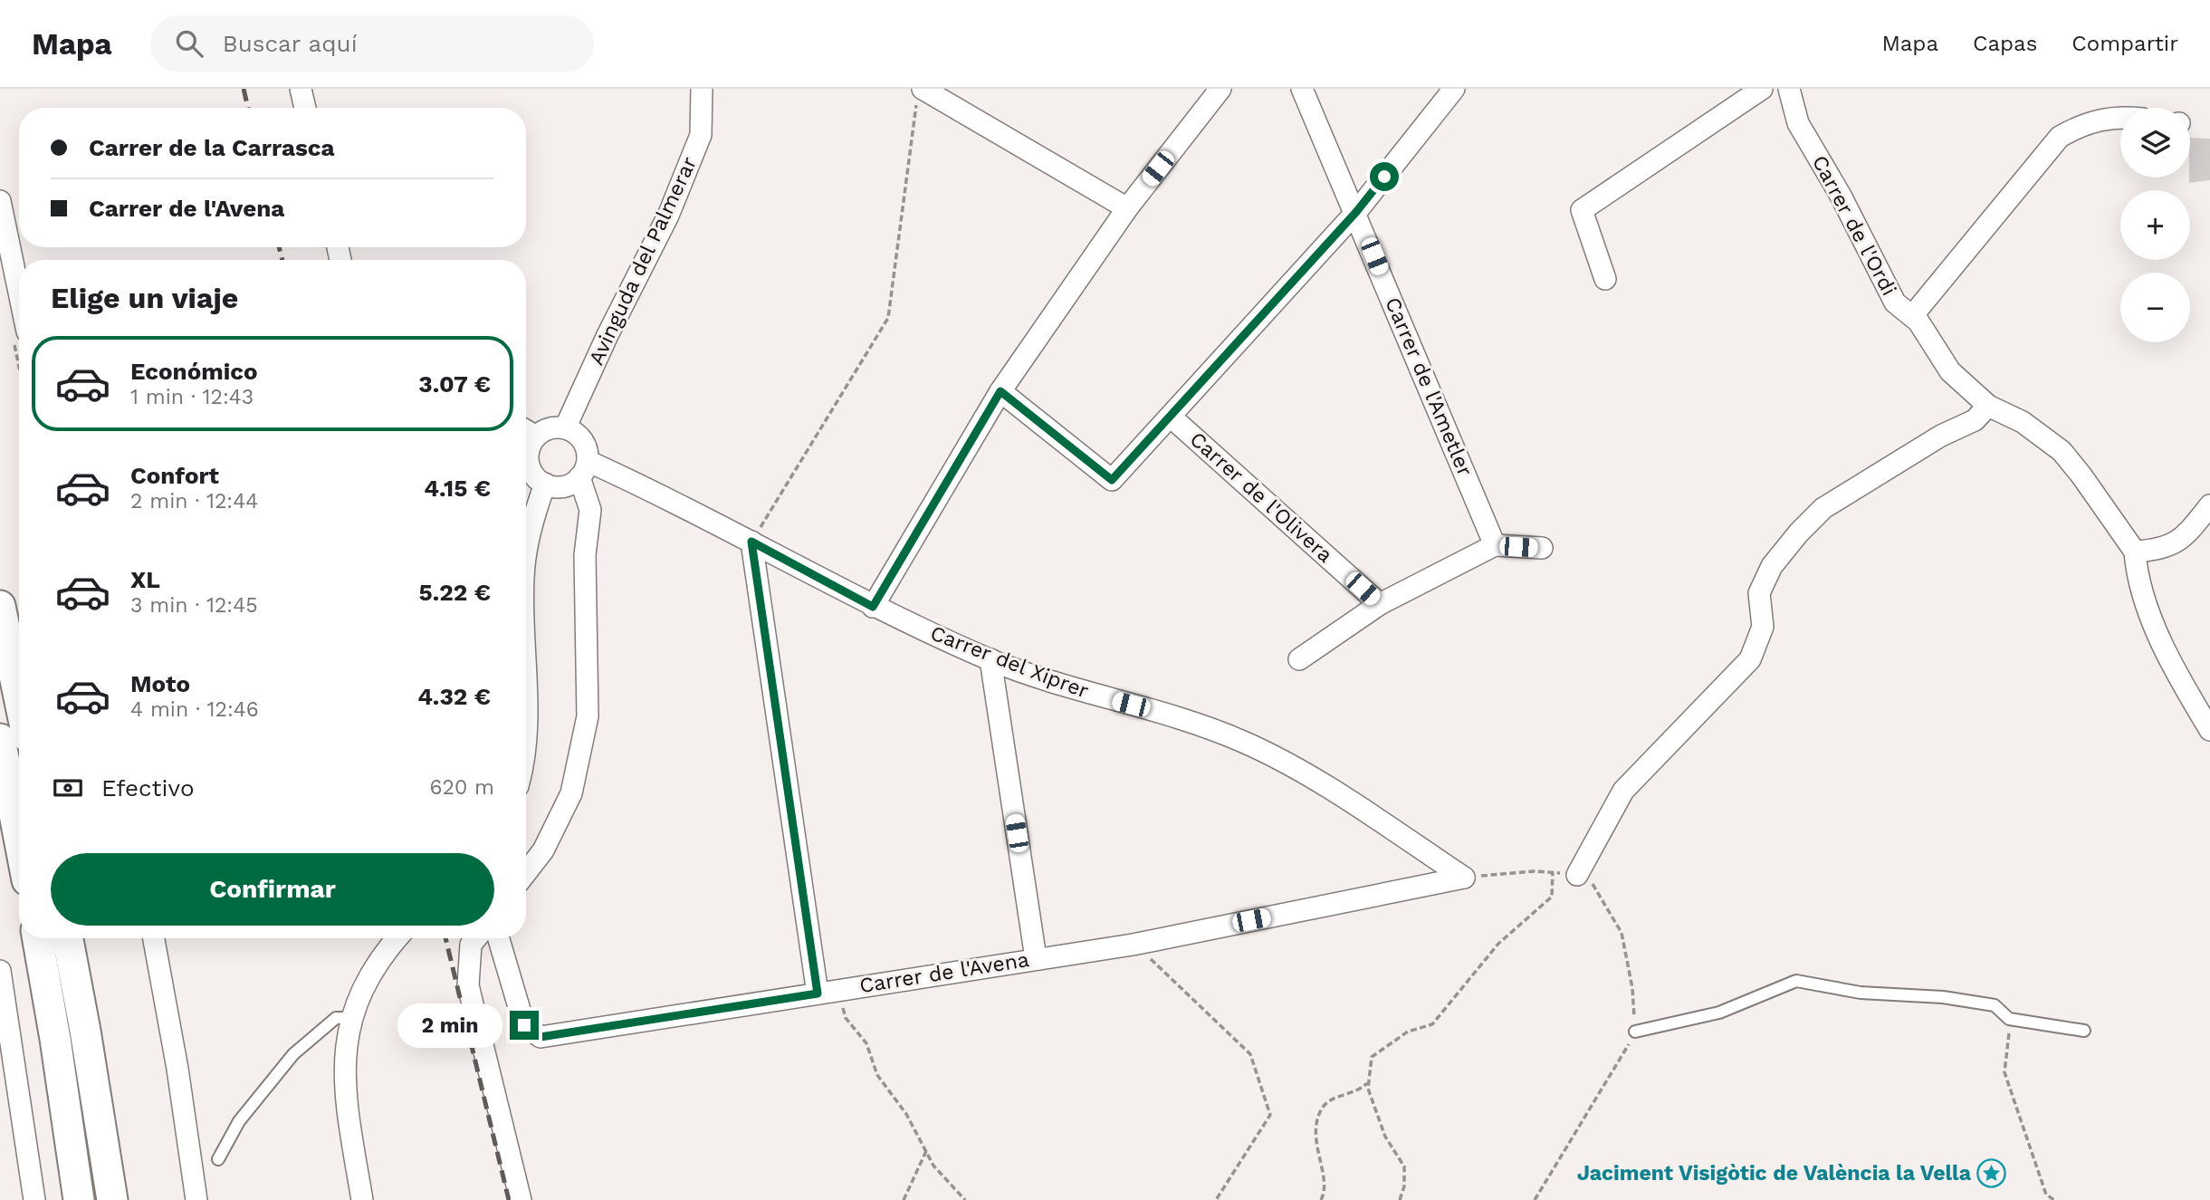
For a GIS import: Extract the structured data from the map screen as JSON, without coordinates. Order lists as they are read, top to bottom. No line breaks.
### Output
{"streets":{"street":["Carrer de l'Ordi","Avinguda del Palmerar","Carrer de l'Ametler","Carrer de l'Olivera","Carrer del Xiprer","Carrer de l'Avena"]},"crossings":[["Carrer del Xiprer","Carrer de l'Avena"]],"places":{"place":["Jaciment Visigòtic de València la Vella"]},"page":{"header":"Mapa","search":"Buscar aquí","nav":["Mapa","Capas","Compartir"],"map_buttons":["+","−"],"banner":["Carrer de la Carrasca","Carrer de l'Avena"],"heading":"Elige un viaje","list":[{"name":"Económico","note":"1 min · 12:43","value":"3.07 €"},{"name":"Confort","note":"2 min · 12:44","value":"4.15 €"},{"name":"XL","note":"3 min · 12:45","value":"5.22 €"},{"name":"Moto","note":"4 min · 12:46","value":"4.32 €"}],"pay":["Efectivo","620 m"],"buttons":"Confirmar","bubble":"2 min"}}
